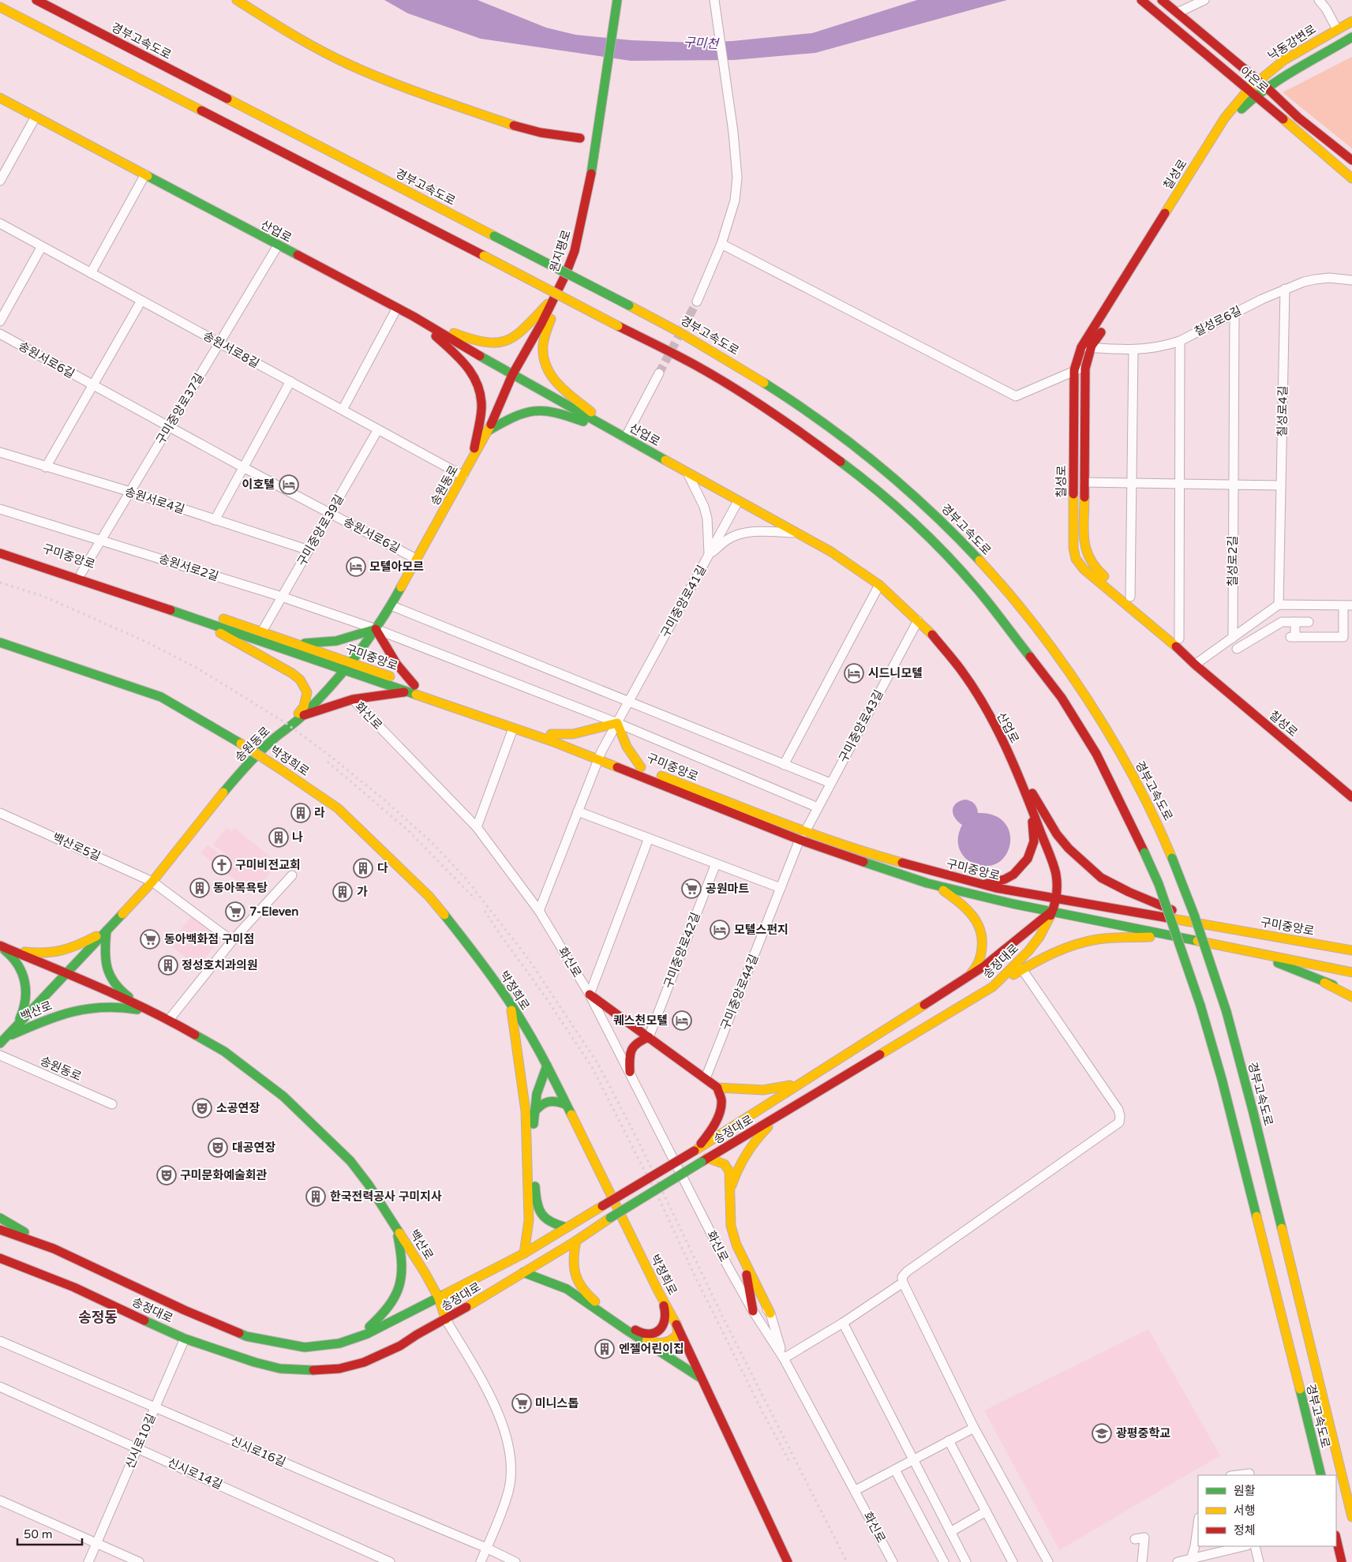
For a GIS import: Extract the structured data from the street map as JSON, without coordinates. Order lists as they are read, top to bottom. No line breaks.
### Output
{"streets":{"main road":["경부고속도로","낙동강변로","야은로","칠성로","산업로","원지평로","송원동로","구미중앙로","박정희로","송정대로","백산로"],"street":["칠성로6길","송원서로8길","송원서로6길","구미중앙로37길","칠성로4길","송원서로4길","구미중앙로39길","칠성로2길","송원서로2길","구미중앙로41길","화신로","구미중앙로43길","백산로5길","구미중앙로42길","구미중앙로44길","신시로10길","신시로16길","신시로14길"]},"crossings":[["낙동강변로","야은로"],["낙동강변로","칠성로"],["야은로","칠성로"],["칠성로","칠성로6길"],["산업로","원지평로"],["산업로","구미중앙로37길"],["산업로","송원동로"],["산업로","구미중앙로"],["산업로","구미중앙로41길"],["산업로","구미중앙로43길"],["산업로","송정대로"],["원지평로","송원동로"],["칠성로6길","칠성로4길"],["송원서로8길","구미중앙로37길"],["송원서로8길","송원동로"],["송원서로8길","구미중앙로39길"],["송원서로6길","구미중앙로37길"],["송원서로6길","송원동로"],["송원서로6길","구미중앙로39길"],["구미중앙로37길","송원서로4길"],["구미중앙로37길","구미중앙로"],["구미중앙로37길","송원서로2길"],["송원동로","구미중앙로"],["송원동로","송원서로2길"],["송원동로","백산로5길"],["송원동로","백산로"],["송원서로4길","구미중앙로39길"],["구미중앙로39길","구미중앙로"],["구미중앙로39길","송원서로2길"],["구미중앙로","구미중앙로41길"],["구미중앙로","구미중앙로43길"],["구미중앙로","송정대로"],["구미중앙로","구미중앙로44길"],["송정대로","백산로"],["송정대로","신시로10길"],["백산로","신시로16길"],["신시로10길","신시로16길"],["신시로10길","신시로14길"]],"districts":["송정동"],"water":["구미천"],"places":{"hotel":["이호텔","모텔아모르","시드니모텔","모텔스펀지","퀘스천모텔"],"building":["라","나","다","동아목욕탕","가","정성호치과의원","한국전력공사 구미지사","엔젤어린이집"],"church":["구미비전교회"],"supermarket":["공원마트","7-Eleven","동아백화점 구미점","미니스톱"],"theatre":["소공연장","대공연장","구미문화예술회관"],"school or university":["광평중학교"]},"legend":["원활","서행","정체"],"scale_bar":"50 m"}
